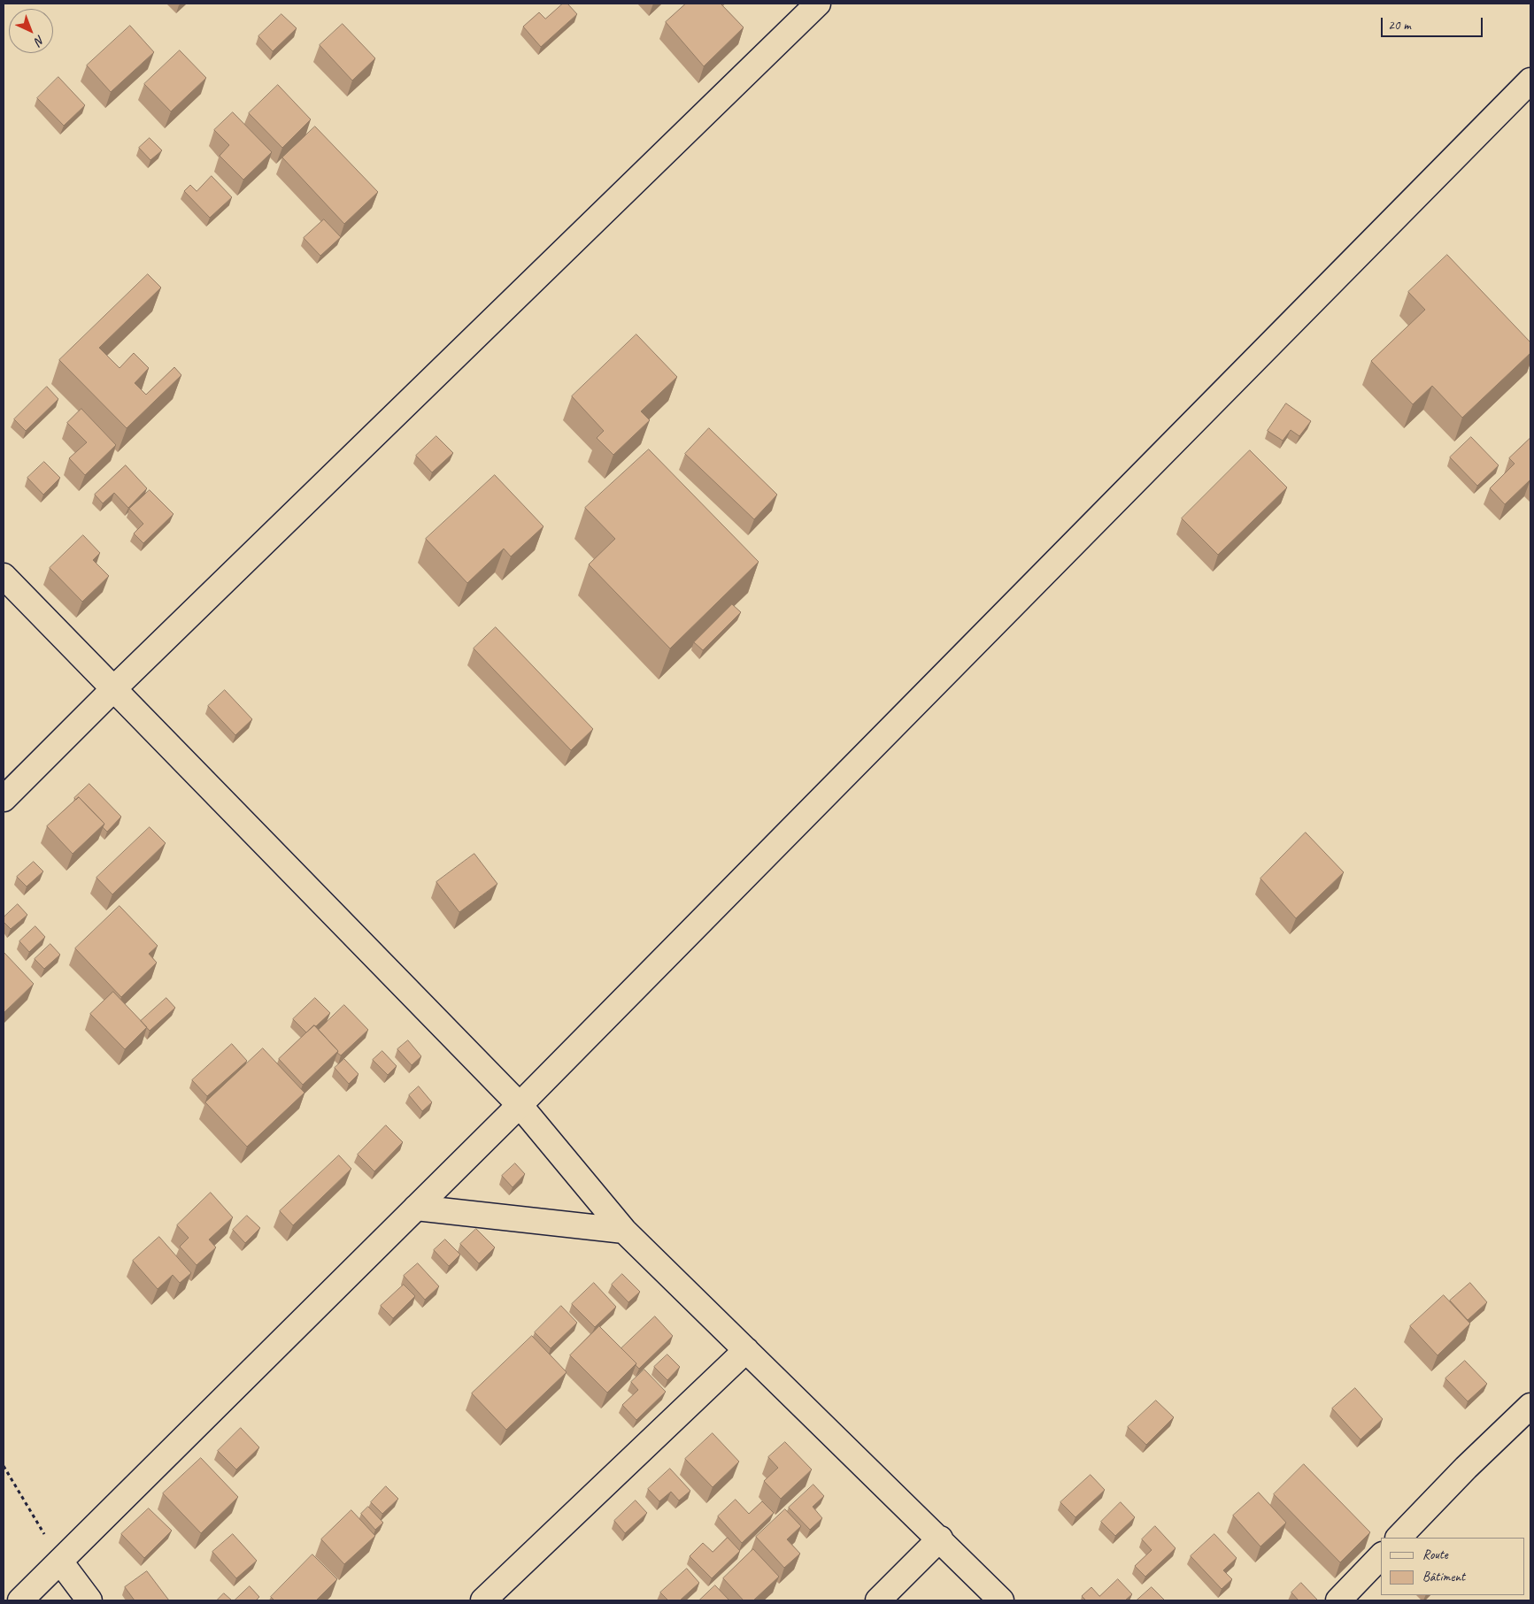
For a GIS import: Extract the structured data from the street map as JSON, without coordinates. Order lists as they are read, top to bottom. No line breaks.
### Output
{"legend":["Route","Bâtiment"],"scale_bar":"20 m","north":"bottom right"}
